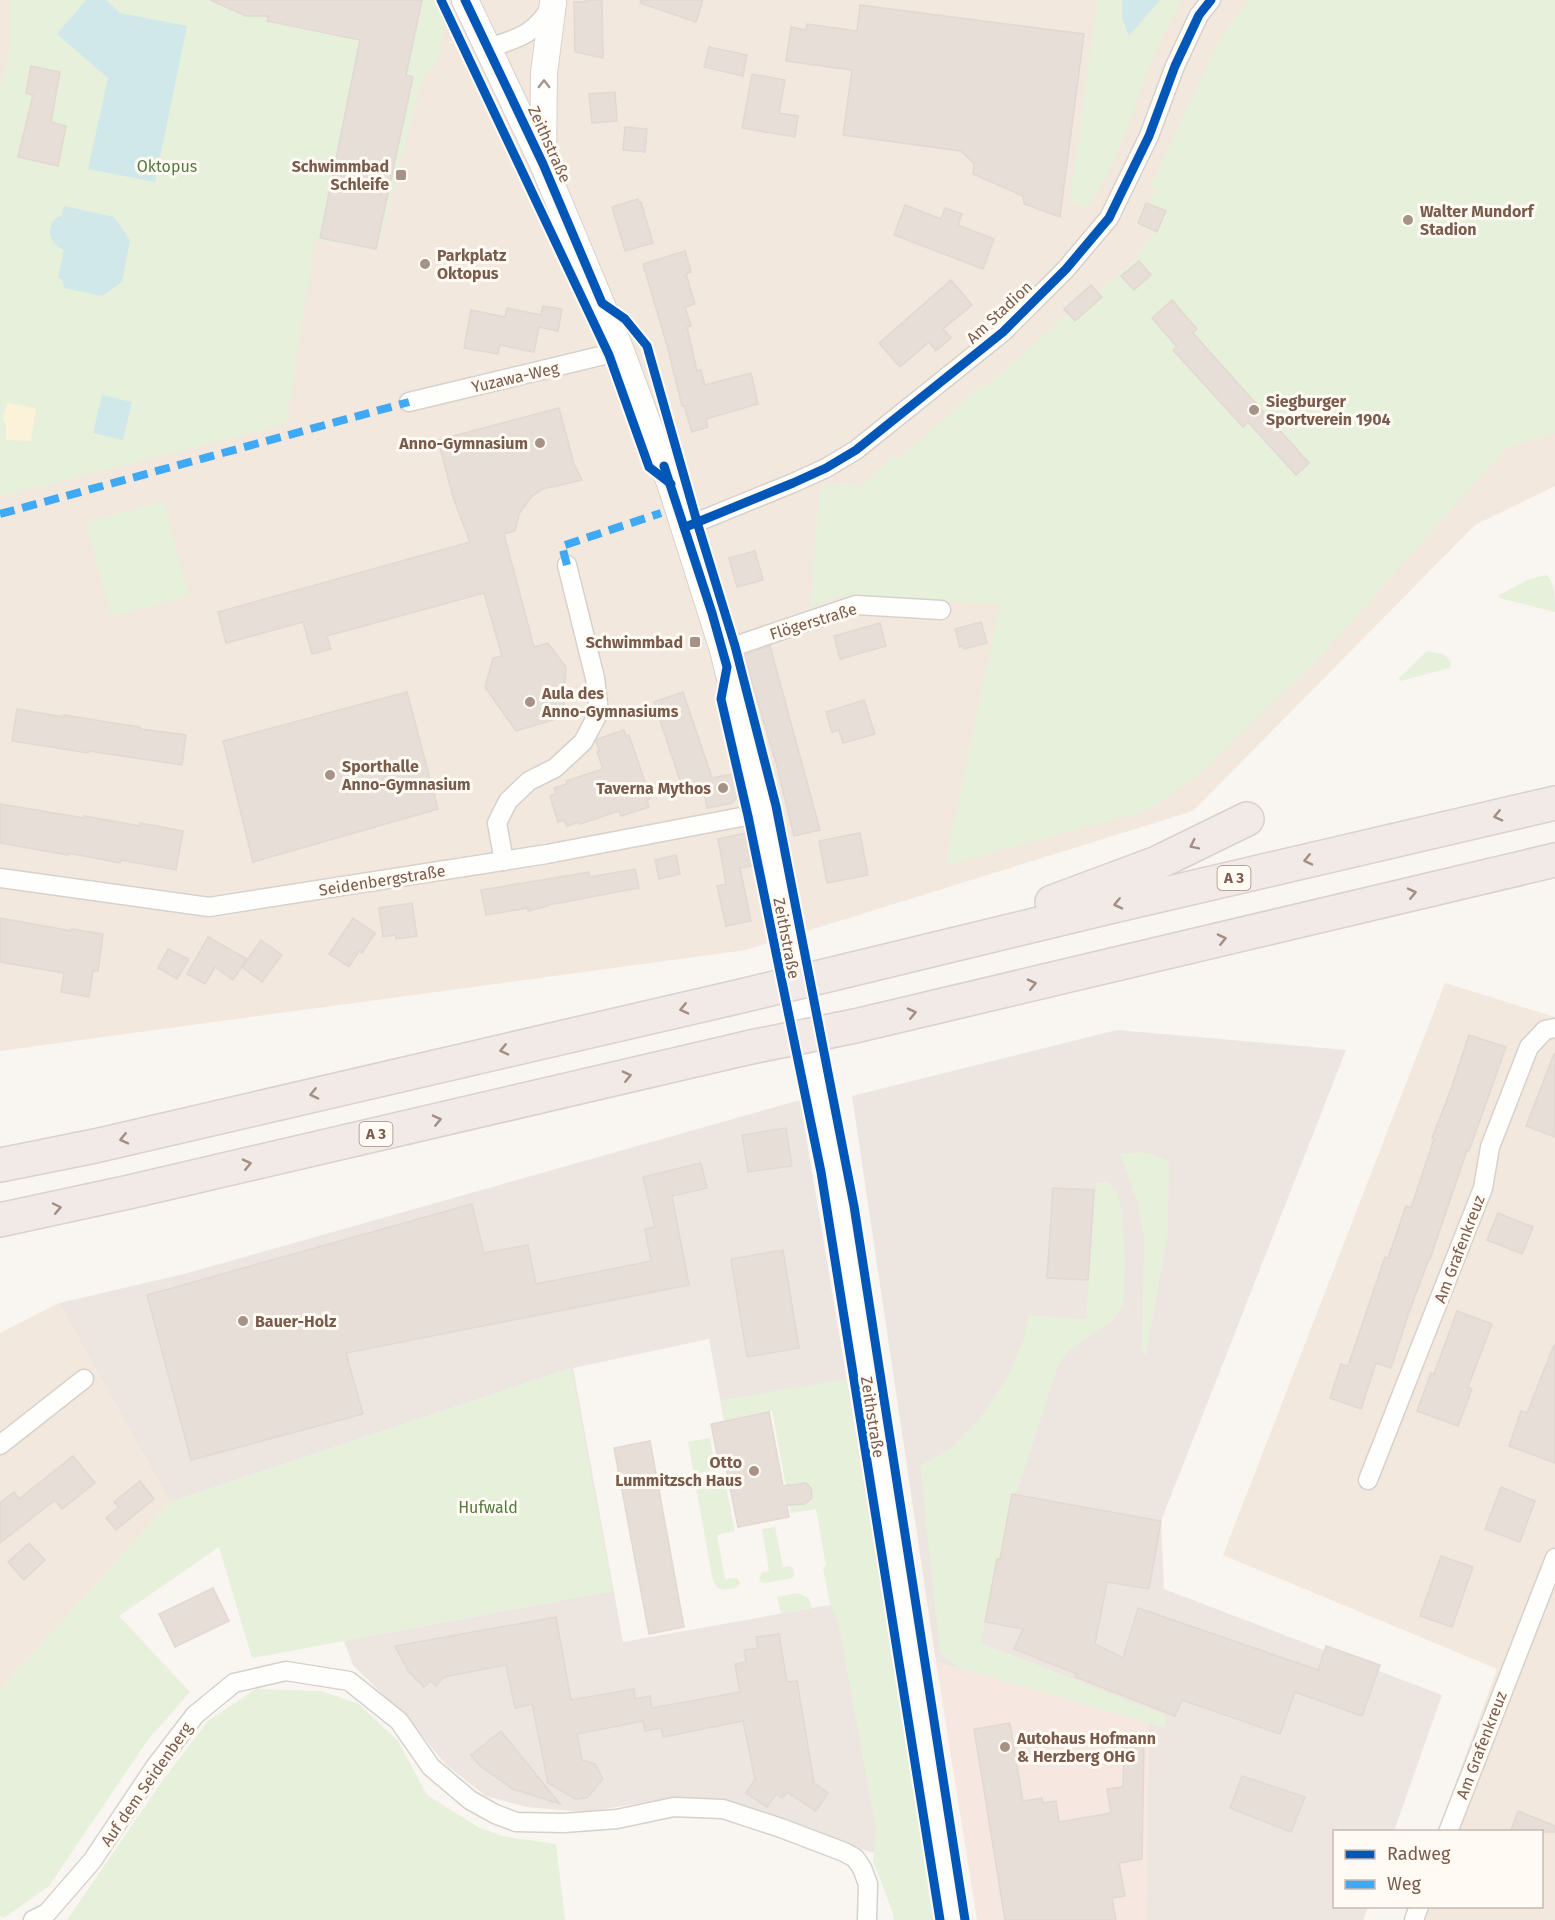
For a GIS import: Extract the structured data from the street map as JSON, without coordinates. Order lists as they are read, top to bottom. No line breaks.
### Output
{"streets":{"highway":["A 3"],"street":["Zeithstraße","Am Stadion","Yuzawa-Weg","Flögerstraße","Seidenbergstraße","Am Grafenkreuz","Auf dem Seidenberg"]},"crossings":[["Zeithstraße","Am Stadion"],["Zeithstraße","Yuzawa-Weg"],["Zeithstraße","Flögerstraße"],["Zeithstraße","Seidenbergstraße"]],"parks":["Oktopus","Hufwald"],"places":{"transit":["Schwimmbad Schleife","Schwimmbad"],"other":["Walter Mundorf Stadion","Parkplatz Oktopus","Siegburger Sportverein 1904","Anno-Gymnasium","Aula des Anno-Gymnasiums","Sporthalle Anno-Gymnasium","Taverna Mythos","Bauer-Holz","Otto Lummitzsch Haus","Autohaus Hofmann & Herzberg OHG"]},"legend":["Radweg","Weg"]}
